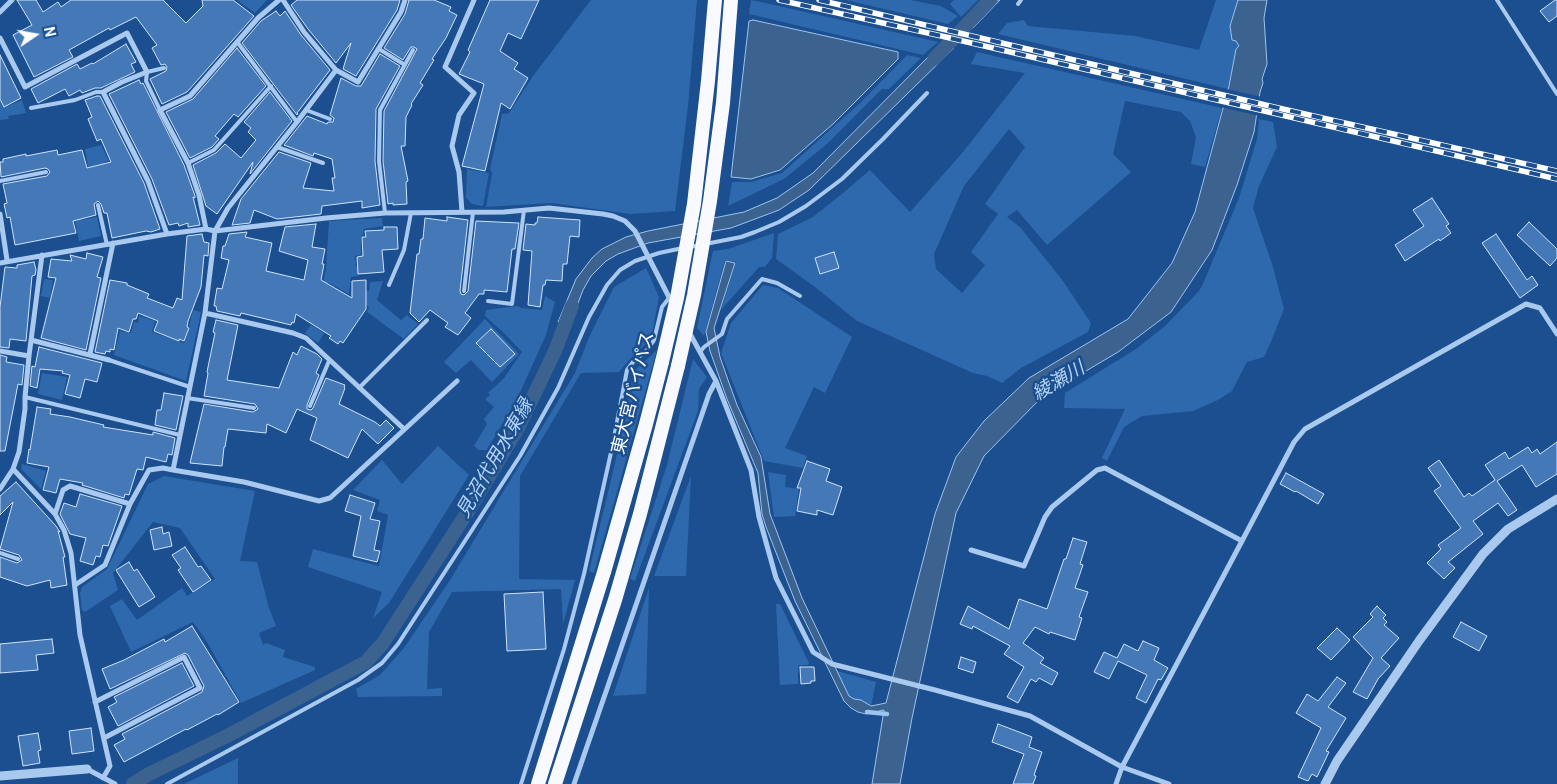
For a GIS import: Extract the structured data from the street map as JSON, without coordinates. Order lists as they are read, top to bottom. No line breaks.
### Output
{"streets":{"highway":["東大宮バイパス"]},"water":["綾瀬川","見沼代用水東縁"],"north":"right"}
